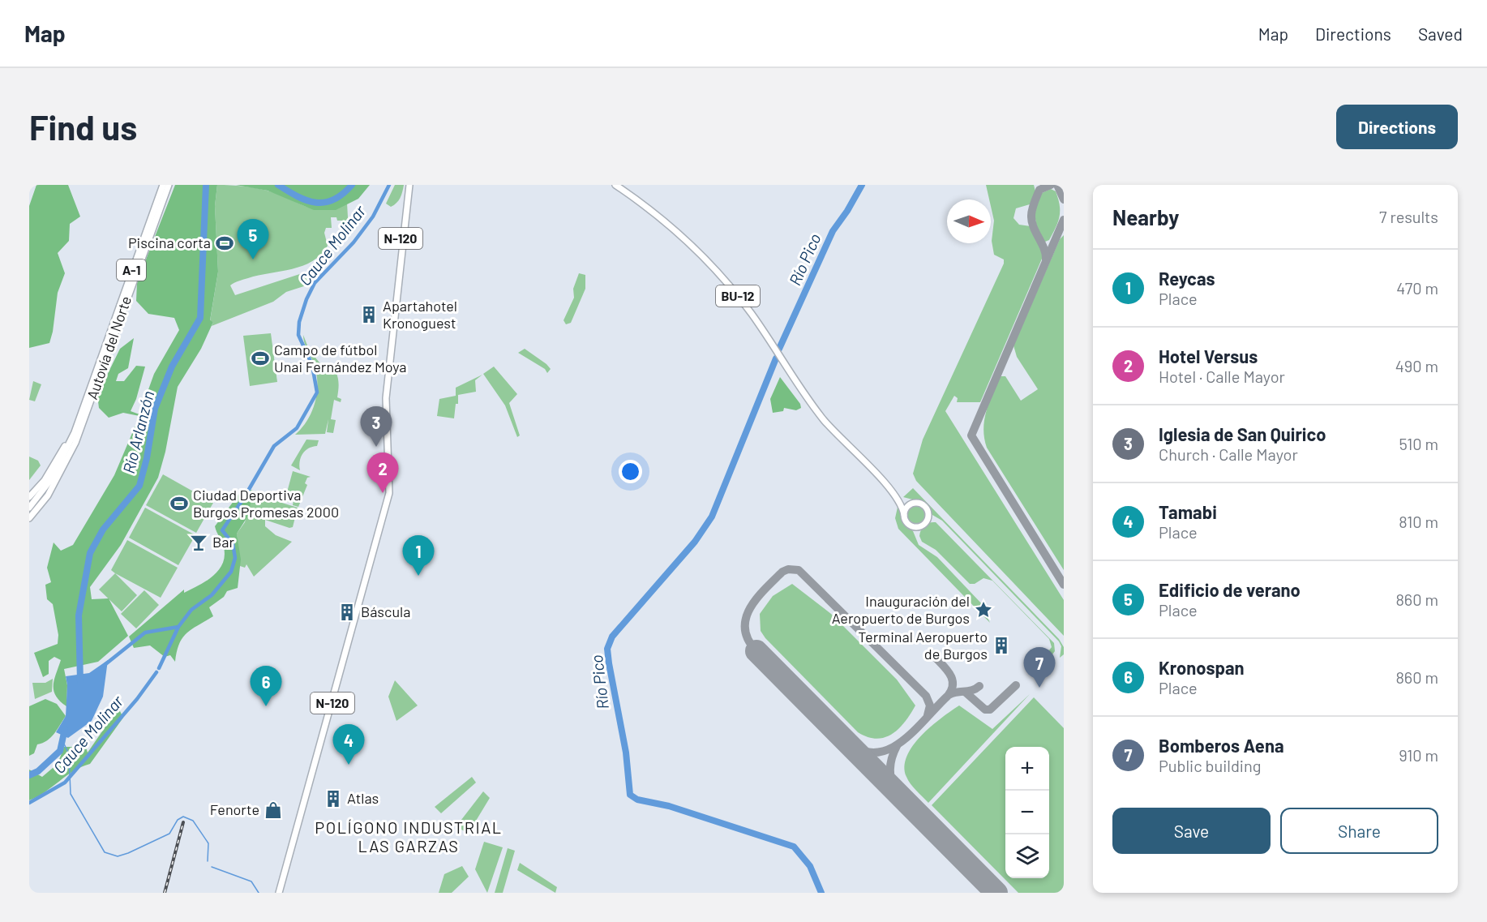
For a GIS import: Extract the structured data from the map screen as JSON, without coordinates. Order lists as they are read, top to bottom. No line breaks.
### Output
{"streets":{"highway":["N-120","A-1","BU-12","Autovía del Norte"]},"crossings":[["A-1","Autovía del Norte"]],"districts":["POLÍGONO INDUSTRIAL LAS GARZAS"],"water":["Cauce Molinar","Río Pico","Río Arlanzón"],"places":{"sports":["Piscina corta","Campo de fútbol Unai Fernández Moya","Ciudad Deportiva Burgos Promesas 2000"],"building":["Apartahotel Kronoguest","Báscula","Terminal Aeropuerto de Burgos","Atlas"],"bar":["Bar"],"place":["Inauguración del Aeropuerto de Burgos"],"shop":["Fenorte"]},"north":"right","page":{"header":"Map","nav":["Map","Directions","Saved"],"buttons":["Directions",["Save","Share"]],"title":"Find us","heading":["Nearby","7 results"],"pins":["5","3","2","1","7","6","4"],"list":[{"mark":"1","name":"Reycas","note":"Place","value":"470 m"},{"mark":"2","name":"Hotel Versus","note":"Hotel · Calle Mayor","value":"490 m"},{"mark":"3","name":"Iglesia de San Quirico","note":"Church · Calle Mayor","value":"510 m"},{"mark":"4","name":"Tamabi","note":"Place","value":"810 m"},{"mark":"5","name":"Edificio de verano","note":"Place","value":"860 m"},{"mark":"6","name":"Kronospan","note":"Place","value":"860 m"},{"mark":"7","name":"Bomberos Aena","note":"Public building","value":"910 m"}],"map_buttons":["+","−"]}}
